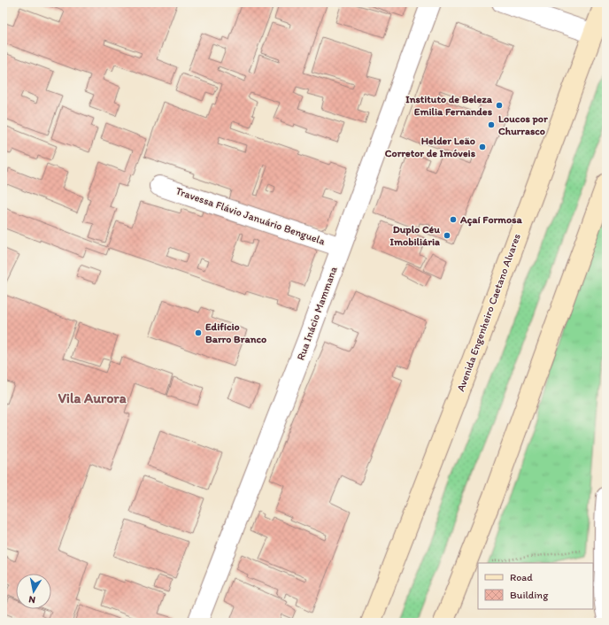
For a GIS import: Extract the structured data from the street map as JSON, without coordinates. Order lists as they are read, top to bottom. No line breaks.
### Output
{"streets":{"street":["Travessa Flávio Januário Benguela","Avenida Engenheiro Caetano Alvares","Rua Inácio Mammana"]},"crossings":[["Travessa Flávio Januário Benguela","Rua Inácio Mammana"]],"districts":["Vila Aurora"],"places":["Instituto de Beleza Emilia Fernandes","Loucos por Churrasco","Helder Leão Corretor de Imóveis","Açaí Formosa","Duplo Céu Imobiliária","Edifício Barro Branco"],"legend":["Road","Building"],"north":"bottom"}
